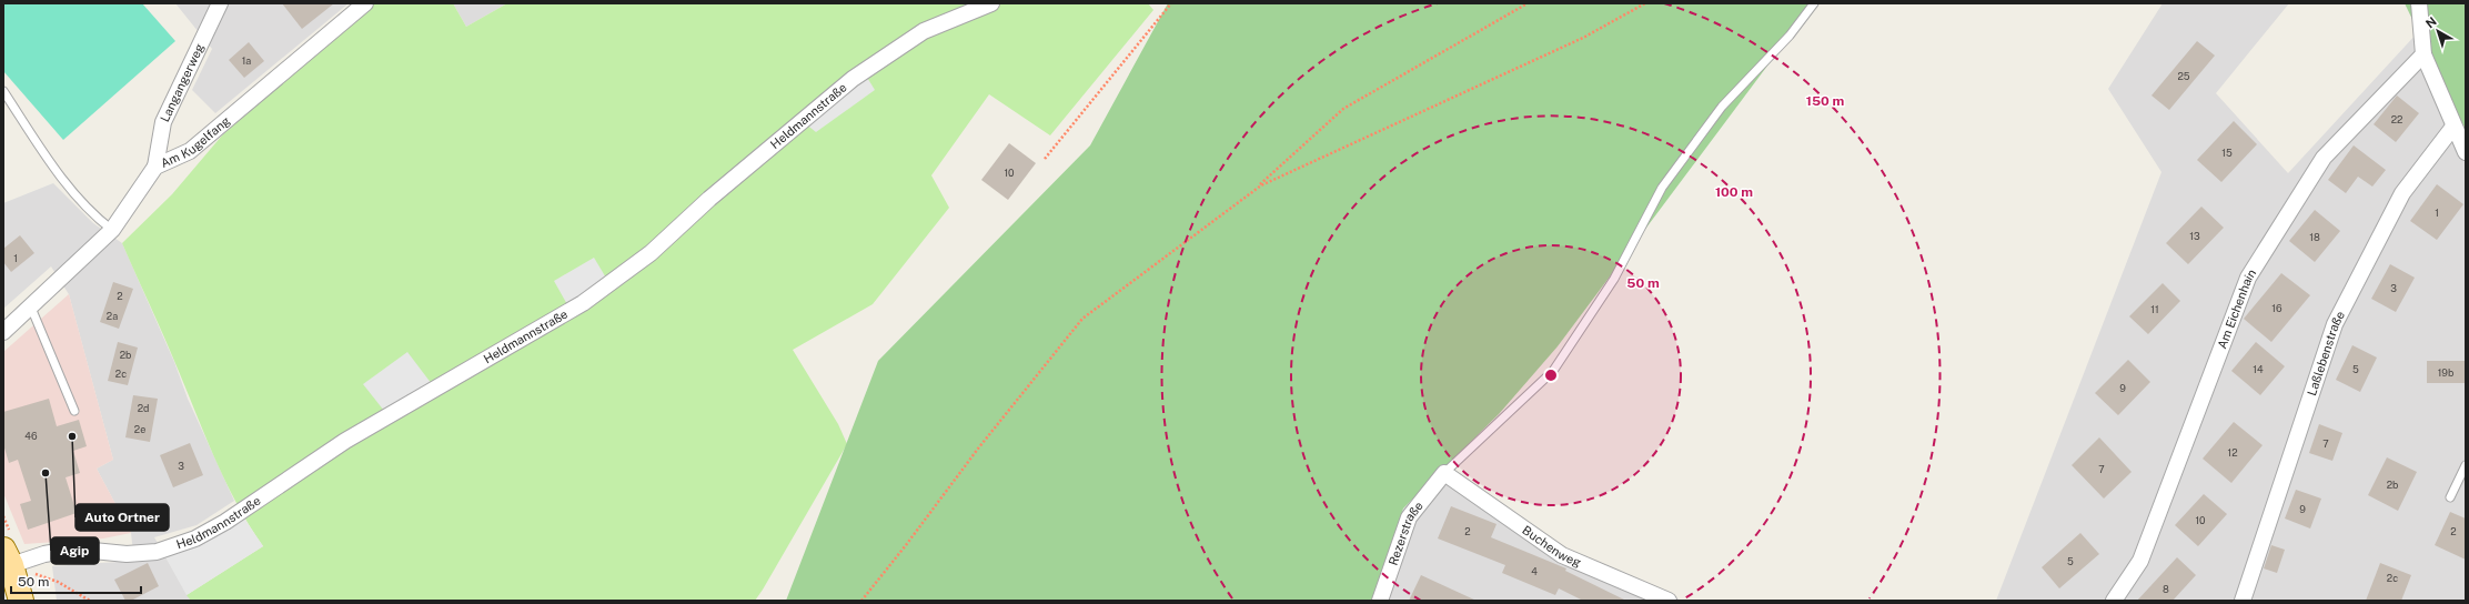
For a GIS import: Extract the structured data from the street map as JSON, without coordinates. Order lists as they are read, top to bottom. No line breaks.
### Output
{"streets":{"street":["Langangerweg","Heldmannstraße","Am Kugelfang","Am Eichenhain","Laßlebenstraße","Rezerstraße","Buchenweg"]},"crossings":[["Langangerweg","Am Kugelfang"],["Rezerstraße","Buchenweg"]],"places":["Auto Ortner","Agip"],"house_numbers":["1a","25","22","15","10","1","13","18","1","3","2","16","11","2a","2b","14","5","19b","2c","9","2d","2e","46","7","12","3","7","2b","9","10","2","2","5","4","2c","8"],"scale_bar":"50 m","north":"top left","rings":["150 m","100 m","50 m"]}
